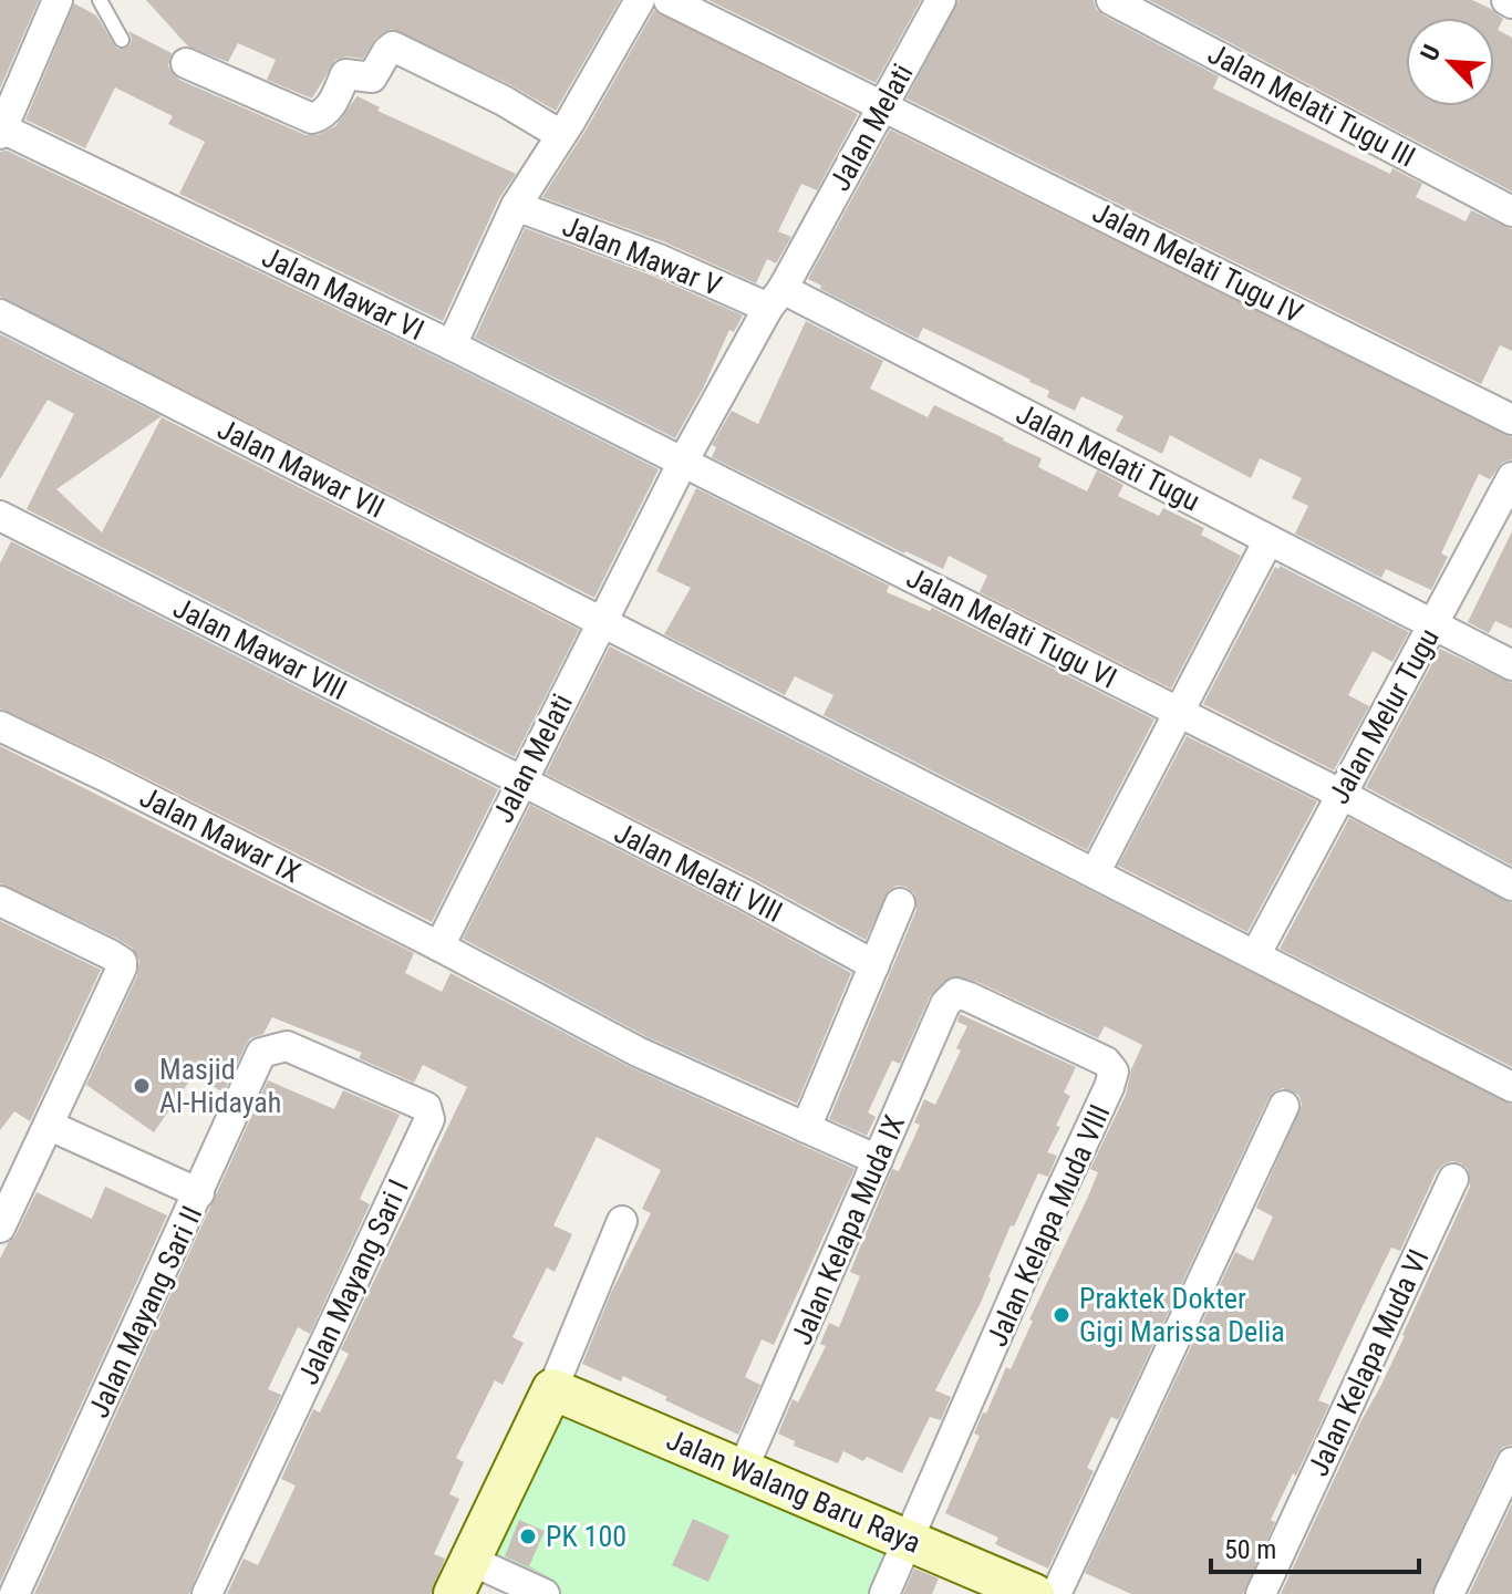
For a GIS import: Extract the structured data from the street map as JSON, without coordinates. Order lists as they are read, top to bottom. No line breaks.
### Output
{"streets":{"street":["Jalan Melati Tugu III","Jalan Melati","Jalan Mawar V","Jalan Melati Tugu IV","Jalan Mawar VI","Jalan Melati Tugu","Jalan Mawar VII","Jalan Melati Tugu VI","Jalan Mawar VIII","Jalan Melur Tugu","Jalan Mawar IX","Jalan Melati VIII","Jalan Kelapa Muda VIII","Jalan Kelapa Muda IX","Jalan Mayang Sari I","Jalan Mayang Sari II","Jalan Kelapa Muda VI","Jalan Walang Baru Raya"]},"crossings":[["Jalan Melati","Jalan Mawar V"],["Jalan Melati","Jalan Melati Tugu IV"],["Jalan Melati","Jalan Mawar VI"],["Jalan Melati","Jalan Melati Tugu"],["Jalan Melati","Jalan Mawar VII"],["Jalan Melati","Jalan Melati Tugu VI"],["Jalan Melati","Jalan Mawar VIII"],["Jalan Melati","Jalan Mawar IX"],["Jalan Melati","Jalan Melati VIII"],["Jalan Mawar V","Jalan Melati Tugu"],["Jalan Mawar VI","Jalan Melati Tugu VI"],["Jalan Melati Tugu","Jalan Melur Tugu"],["Jalan Mawar VII","Jalan Melur Tugu"],["Jalan Melati Tugu VI","Jalan Melur Tugu"],["Jalan Mawar VIII","Jalan Melati VIII"],["Jalan Kelapa Muda VIII","Jalan Kelapa Muda IX"],["Jalan Kelapa Muda VIII","Jalan Walang Baru Raya"],["Jalan Kelapa Muda IX","Jalan Walang Baru Raya"],["Jalan Mayang Sari I","Jalan Mayang Sari II"]],"places":["Masjid Al-Hidayah","Praktek Dokter Gigi Marissa Delia","PK 100"],"scale_bar":"50 m","north":"top left"}
